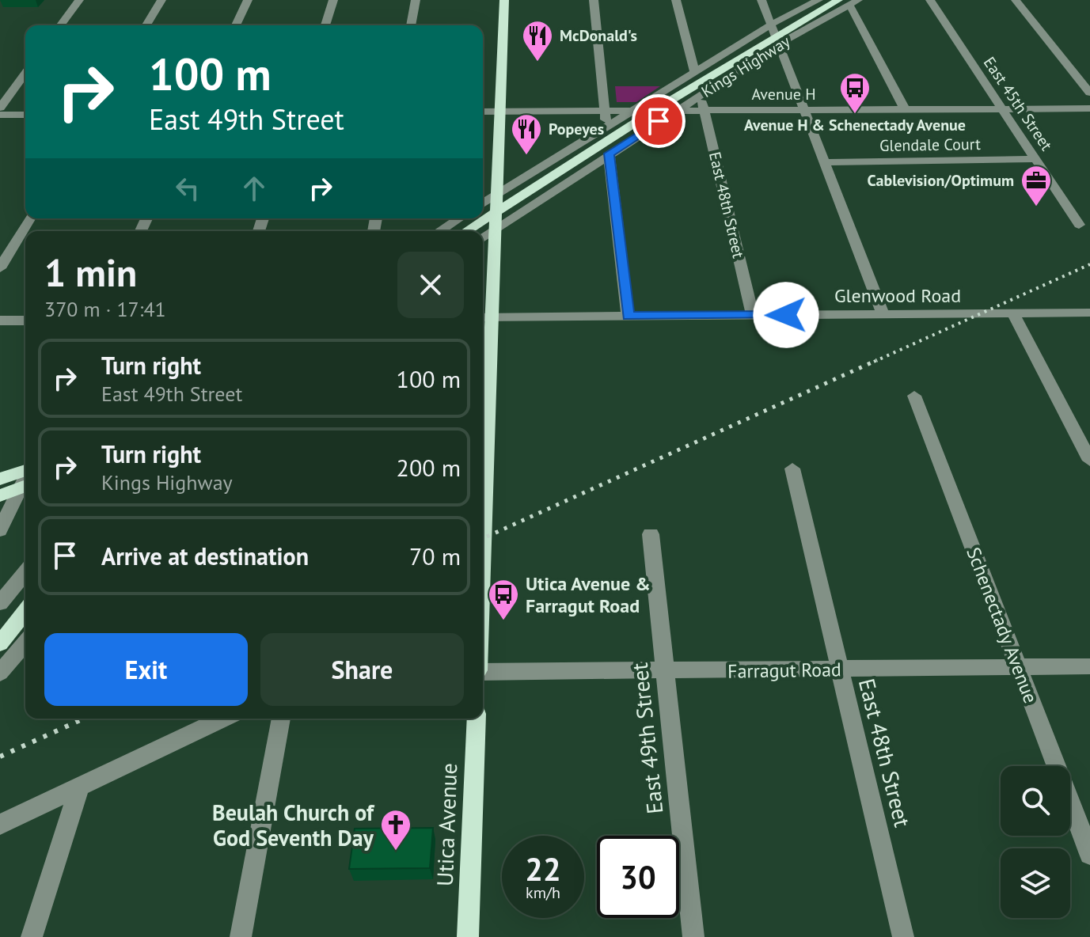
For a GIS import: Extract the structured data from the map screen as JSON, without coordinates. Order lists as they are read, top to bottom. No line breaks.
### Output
{"streets":{"main road":["Kings Highway","Utica Avenue"],"street":["Avenue H","East 45th Street","Glendale Court","East 48th Street","Glenwood Road","Schenectady Avenue","Farragut Road","East 49th Street"]},"crossings":[["Kings Highway","Avenue H"],["Kings Highway","East 48th Street"],["Avenue H","East 45th Street"],["Avenue H","East 48th Street"],["East 45th Street","Glendale Court"],["East 48th Street","Glenwood Road"],["East 48th Street","Farragut Road"],["Schenectady Avenue","Farragut Road"],["Farragut Road","East 49th Street"]],"places":{"restaurant":["McDonald's","Popeyes"],"bus stop":["Avenue H & Schenectady Avenue","Utica Avenue & Farragut Road"],"office":["Cablevision/Optimum"],"church":["Beulah Church of God Seventh Day"]},"page":{"turn":["100 m","East 49th Street"],"heading":["1 min","370 m · 17:41"],"list":[{"name":"Turn right","note":"East 49th Street","value":"100 m"},{"name":"Turn right","note":"Kings Highway","value":"200 m"},{"name":"Arrive at destination","value":"70 m"}],"buttons":["Exit","Share"],"speed":"22 km/h","limit":"30"}}
